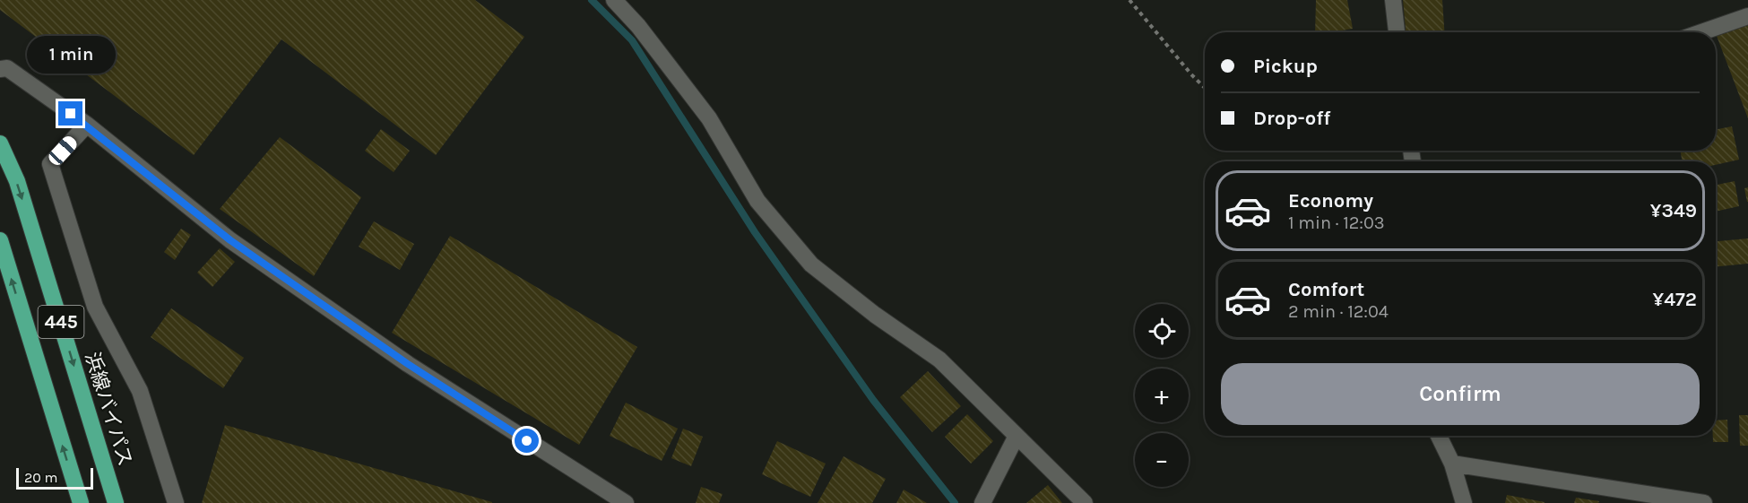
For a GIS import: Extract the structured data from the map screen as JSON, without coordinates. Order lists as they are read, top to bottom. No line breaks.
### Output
{"streets":{"highway":["445","浜線バイパス"]},"scale_bar":"20 m","page":{"banner":["Pickup","Drop-off"],"bubble":"1 min","list":[{"name":"Economy","note":"1 min · 12:03","value":"¥349"},{"name":"Comfort","note":"2 min · 12:04","value":"¥472"}],"map_buttons":["+","−"],"buttons":"Confirm","scale":"20 m"}}
